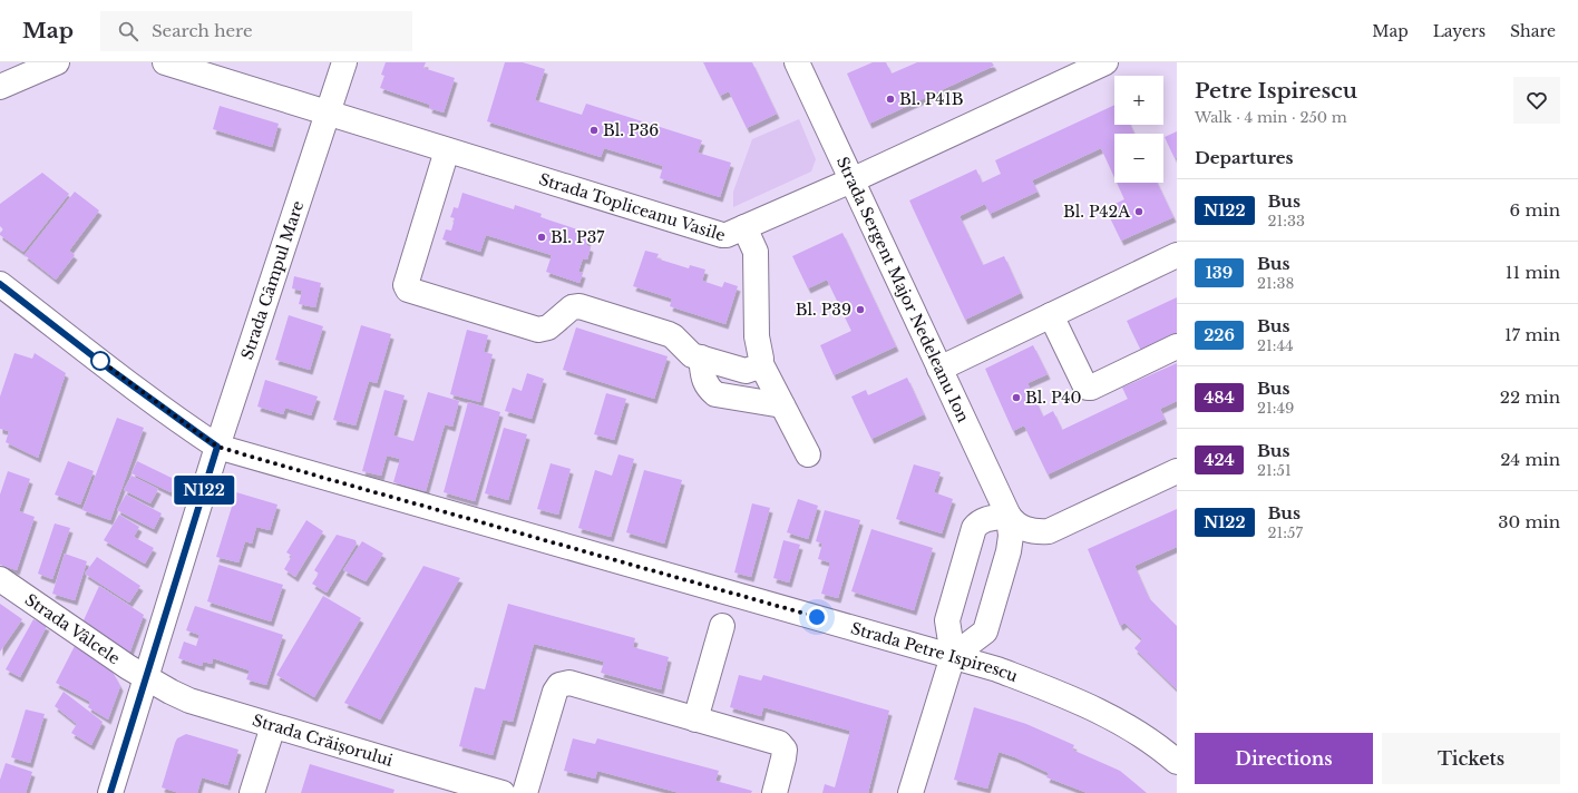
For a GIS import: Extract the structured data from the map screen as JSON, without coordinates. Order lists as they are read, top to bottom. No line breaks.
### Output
{"streets":{"street":["Strada Topliceanu Vasile","Strada Câmpul Mare","Strada Sergent Major Nedeleanu Ion","Strada Vâlcele","Strada Petre Ispirescu","Strada Crăișorului"]},"crossings":[["Strada Topliceanu Vasile","Strada Câmpul Mare"],["Strada Topliceanu Vasile","Strada Sergent Major Nedeleanu Ion"],["Strada Câmpul Mare","Strada Vâlcele"],["Strada Câmpul Mare","Strada Petre Ispirescu"],["Strada Câmpul Mare","Strada Crăișorului"],["Strada Vâlcele","Strada Crăișorului"]],"places":["Bl. P41B","Bl. P36","Bl. P42A","Bl. P37","Bl. P39","Bl. P40"],"lines":["bus line N122"],"page":{"header":"Map","search":"Search here","nav":["Map","Layers","Share"],"on_map":"N122","heading":[["Petre Ispirescu","Walk · 4 min · 250 m"],"Departures"],"map_buttons":["+","−"],"list":[{"mark":"N122","name":"Bus","note":"21:33","value":"6 min"},{"mark":"139","name":"Bus","note":"21:38","value":"11 min"},{"mark":"226","name":"Bus","note":"21:44","value":"17 min"},{"mark":"484","name":"Bus","note":"21:49","value":"22 min"},{"mark":"424","name":"Bus","note":"21:51","value":"24 min"},{"mark":"N122","name":"Bus","note":"21:57","value":"30 min"}],"buttons":["Directions","Tickets"]}}
